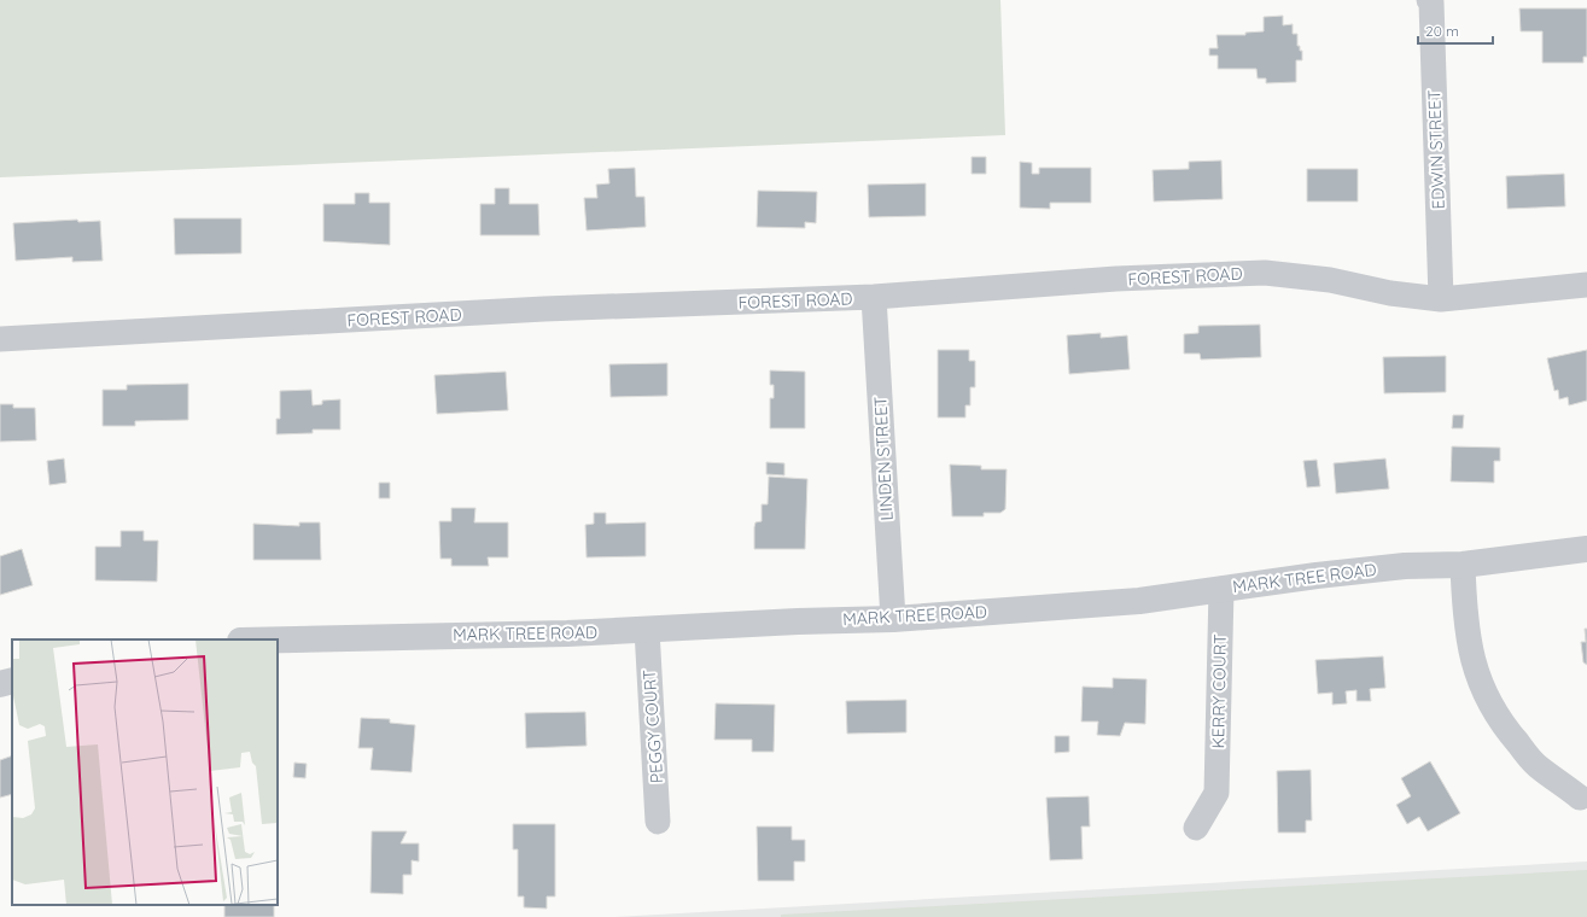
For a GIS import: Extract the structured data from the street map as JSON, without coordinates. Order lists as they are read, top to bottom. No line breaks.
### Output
{"streets":{"street":["EDWIN STREET","FOREST ROAD","LINDEN STREET","MARK TREE ROAD","KERRY COURT","PEGGY COURT"]},"crossings":[["EDWIN STREET","FOREST ROAD"],["FOREST ROAD","LINDEN STREET"],["LINDEN STREET","MARK TREE ROAD"],["MARK TREE ROAD","KERRY COURT"],["MARK TREE ROAD","PEGGY COURT"]],"scale_bar":"20 m"}
